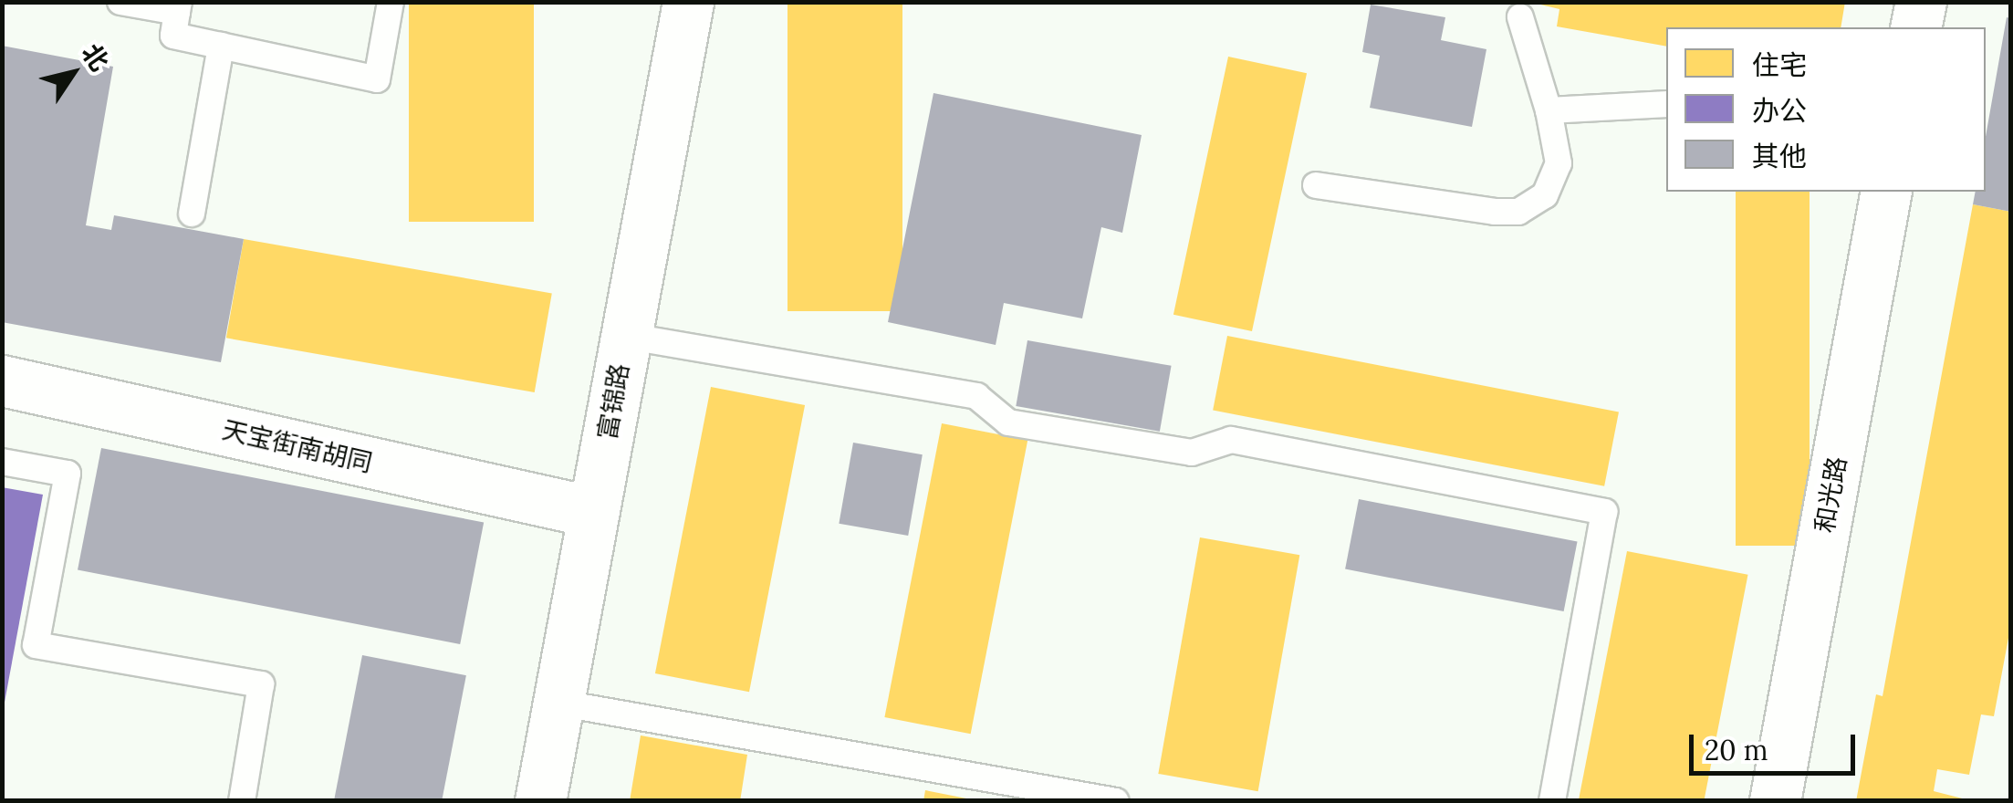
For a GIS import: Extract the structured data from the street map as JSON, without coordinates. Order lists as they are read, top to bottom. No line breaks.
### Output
{"streets":{"street":["富锦路","天宝街南胡同","和光路"]},"crossings":[["富锦路","天宝街南胡同"]],"legend":["住宅","办公","其他"],"scale_bar":"20 m","north":"top right"}
